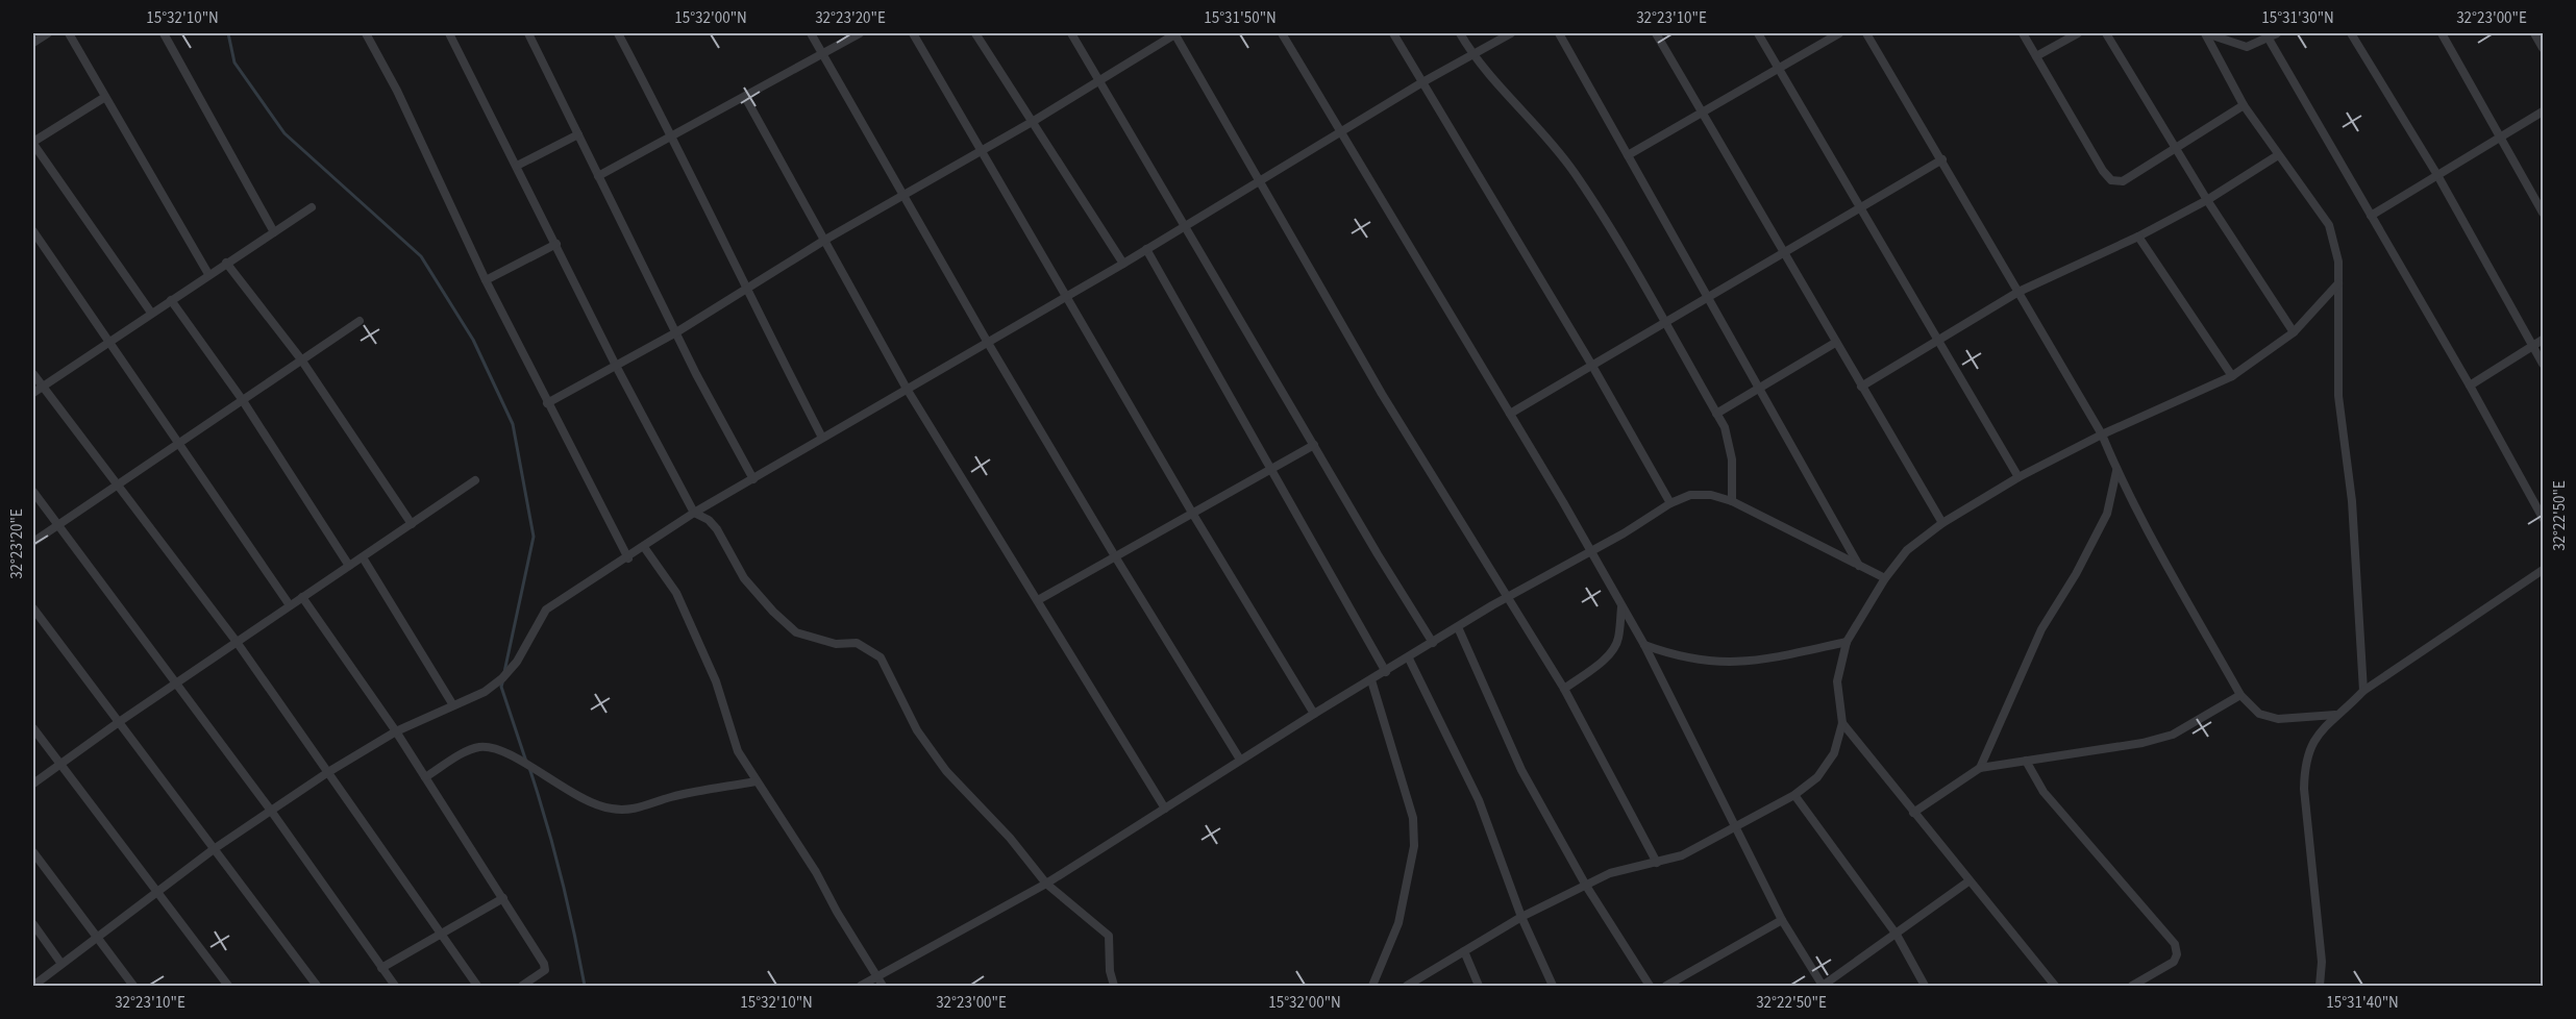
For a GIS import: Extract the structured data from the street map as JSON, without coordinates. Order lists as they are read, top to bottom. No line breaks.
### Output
{"coordinates":["15°32'10\"N","15°32'00\"N","32°23'20\"E","15°31'50\"N","32°23'10\"E","15°31'30\"N","32°23'00\"E","32°22'50\"E","15°31'40\"N"]}
